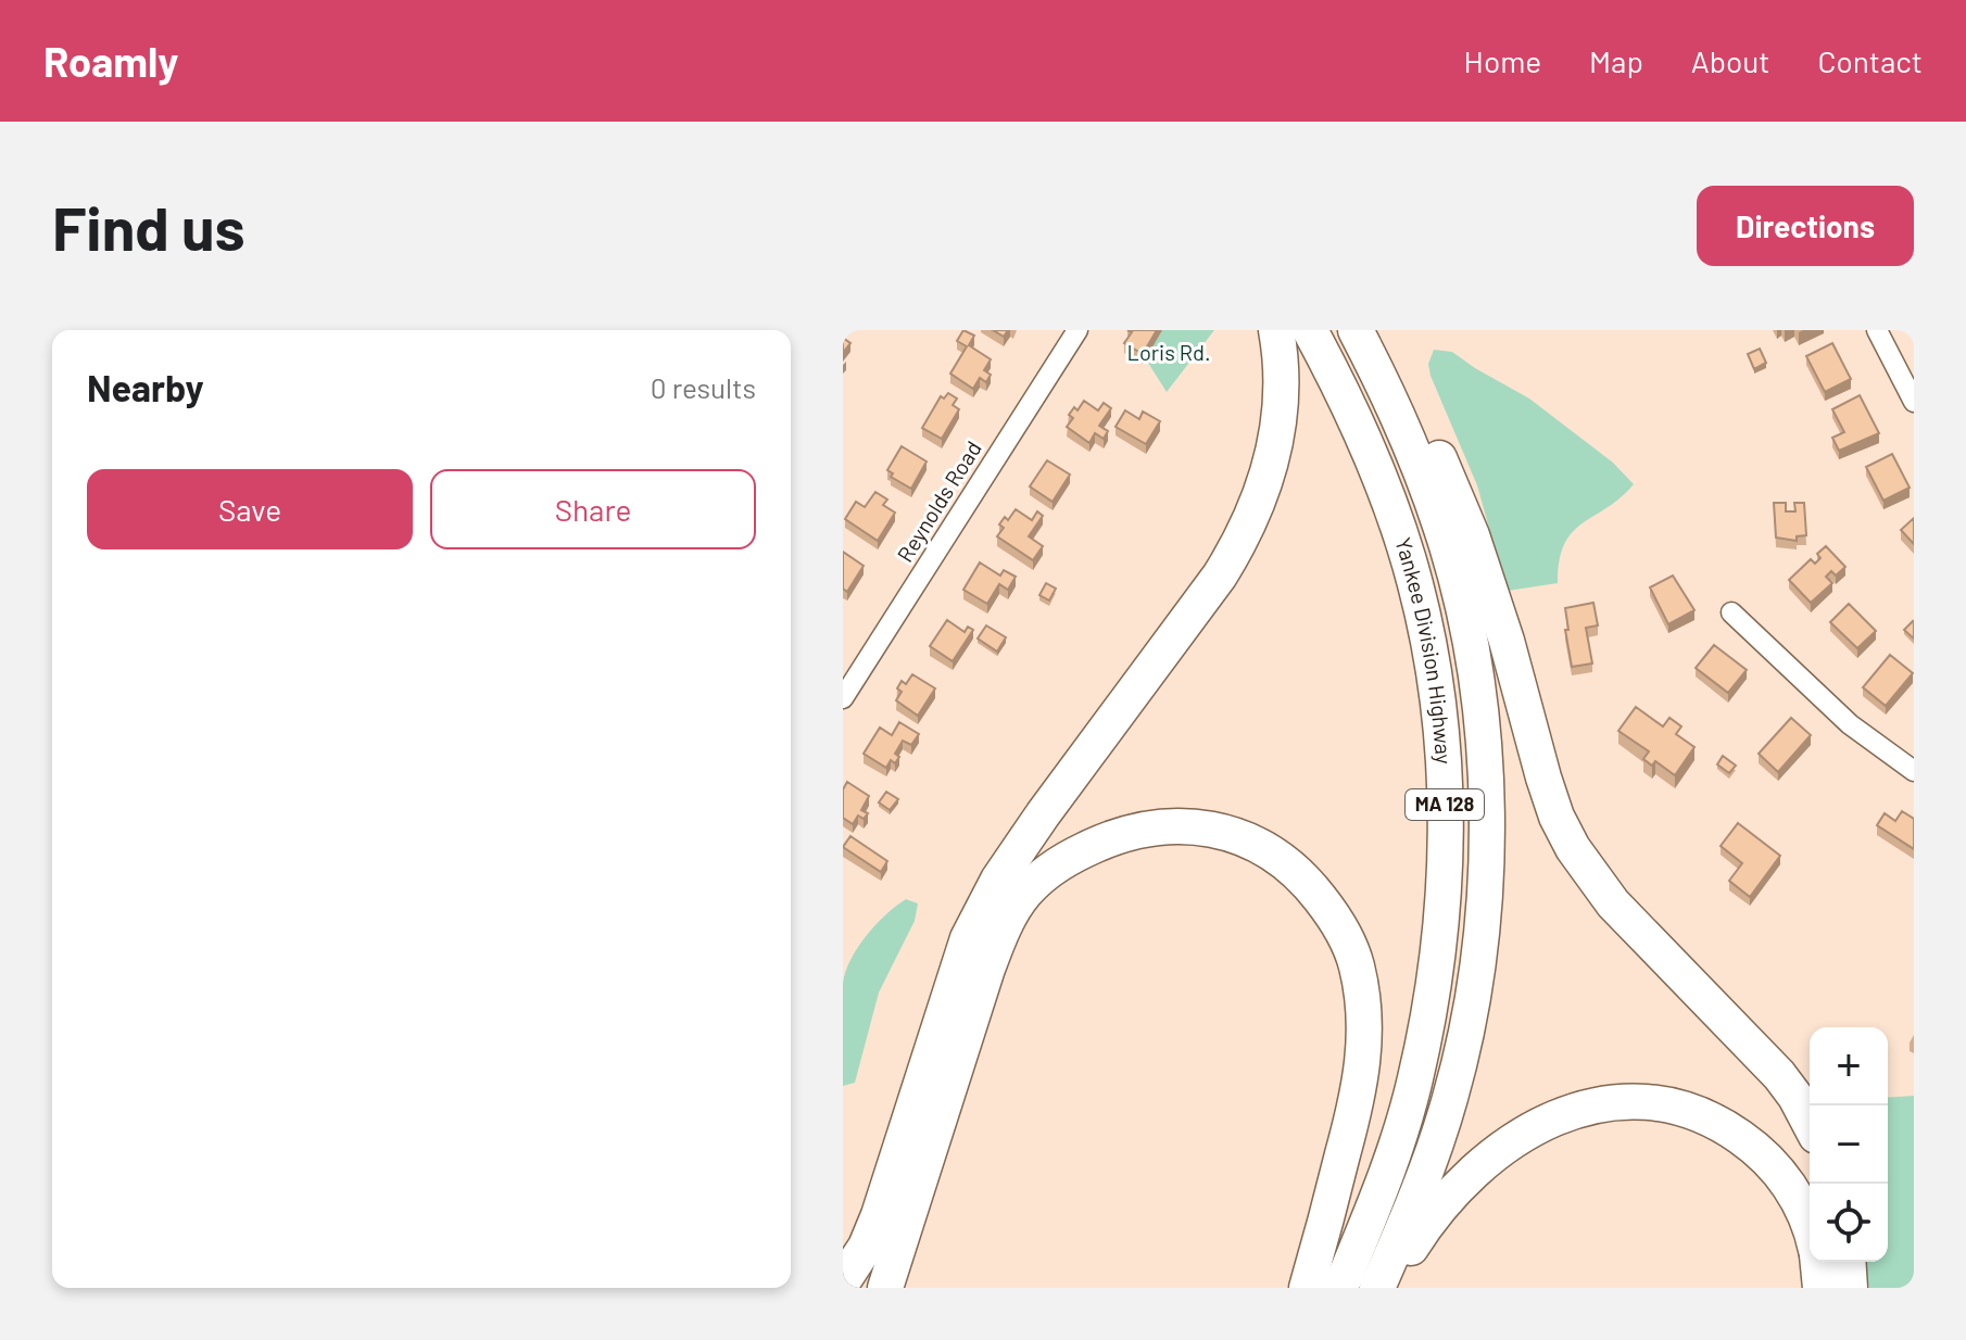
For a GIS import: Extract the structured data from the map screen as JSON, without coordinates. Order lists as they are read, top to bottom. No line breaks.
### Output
{"streets":{"highway":["Yankee Division Highway","MA 128"],"street":["Reynolds Road"]},"parks":["Loris Rd."],"page":{"header":"Roamly","nav":["Home","Map","About","Contact"],"buttons":["Directions",["Save","Share"]],"title":"Find us","heading":["Nearby","0 results"],"map_buttons":["+","−"]}}
